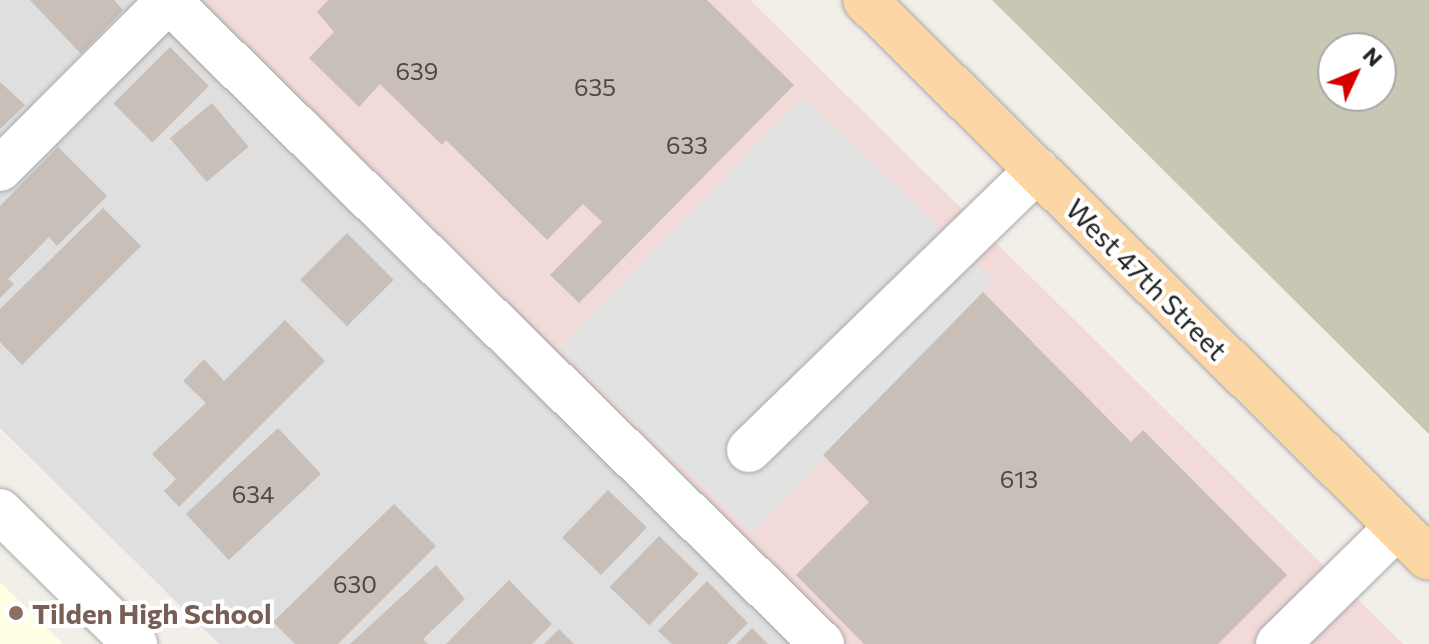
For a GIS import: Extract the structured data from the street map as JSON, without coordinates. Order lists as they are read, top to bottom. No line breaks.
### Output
{"streets":{"main road":["West 47th Street"]},"places":["Tilden High School"],"house_numbers":["639","635","633","613","634","630"],"north":"top right"}
